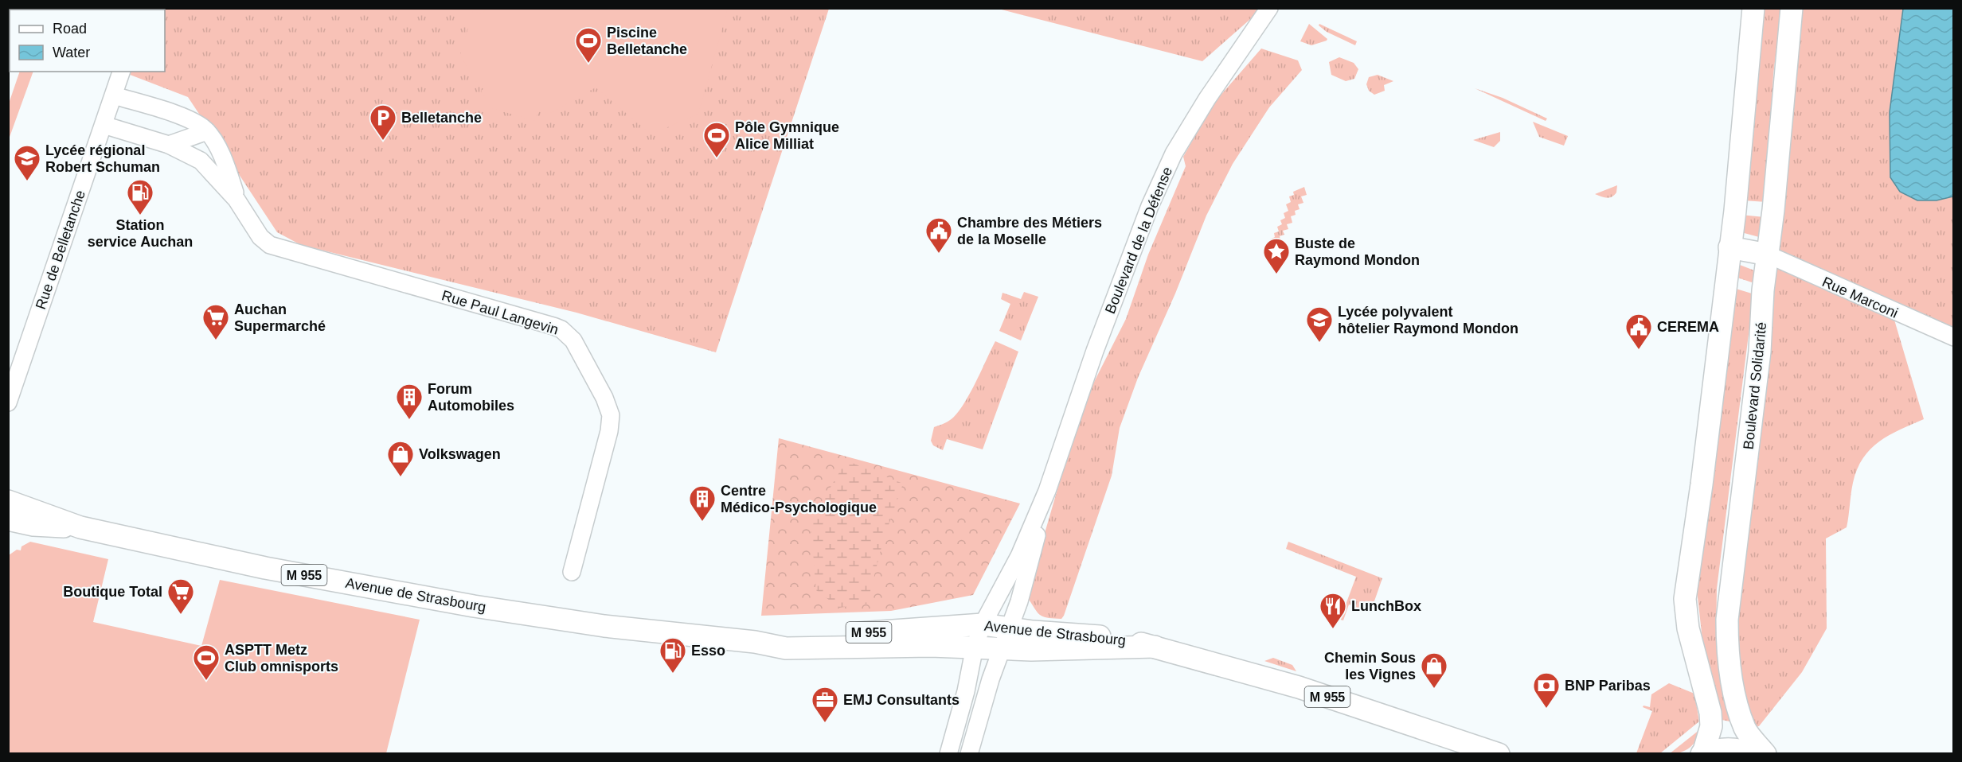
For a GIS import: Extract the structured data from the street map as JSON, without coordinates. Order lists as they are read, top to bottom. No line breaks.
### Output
{"streets":{"main road":["Boulevard Solidarité","M 955","Avenue de Strasbourg"],"street":["Boulevard de la Défense","Rue de Belletanche","Rue Marconi","Rue Paul Langevin"]},"crossings":[["Boulevard de la Défense","Avenue de Strasbourg"],["Rue de Belletanche","Rue Paul Langevin"],["Rue Marconi","Boulevard Solidarité"]],"places":{"sports":["Piscine Belletanche","Pôle Gymnique Alice Milliat","ASPTT Metz Club omnisports"],"parking":["Belletanche"],"school or university":["Lycée régional Robert Schuman","Lycée polyvalent hôtelier Raymond Mondon"],"fuel station":["Station service Auchan","Esso"],"public building":["Chambre des Métiers de la Moselle","CEREMA"],"place":["Buste de Raymond Mondon"],"supermarket":["Auchan Supermarché","Boutique Total"],"building":["Forum Automobiles","Centre Médico-Psychologique"],"shop":["Volkswagen","Chemin Sous les Vignes"],"restaurant":["LunchBox"],"bank":["BNP Paribas"],"office":["EMJ Consultants"]},"legend":["Road","Water"]}
